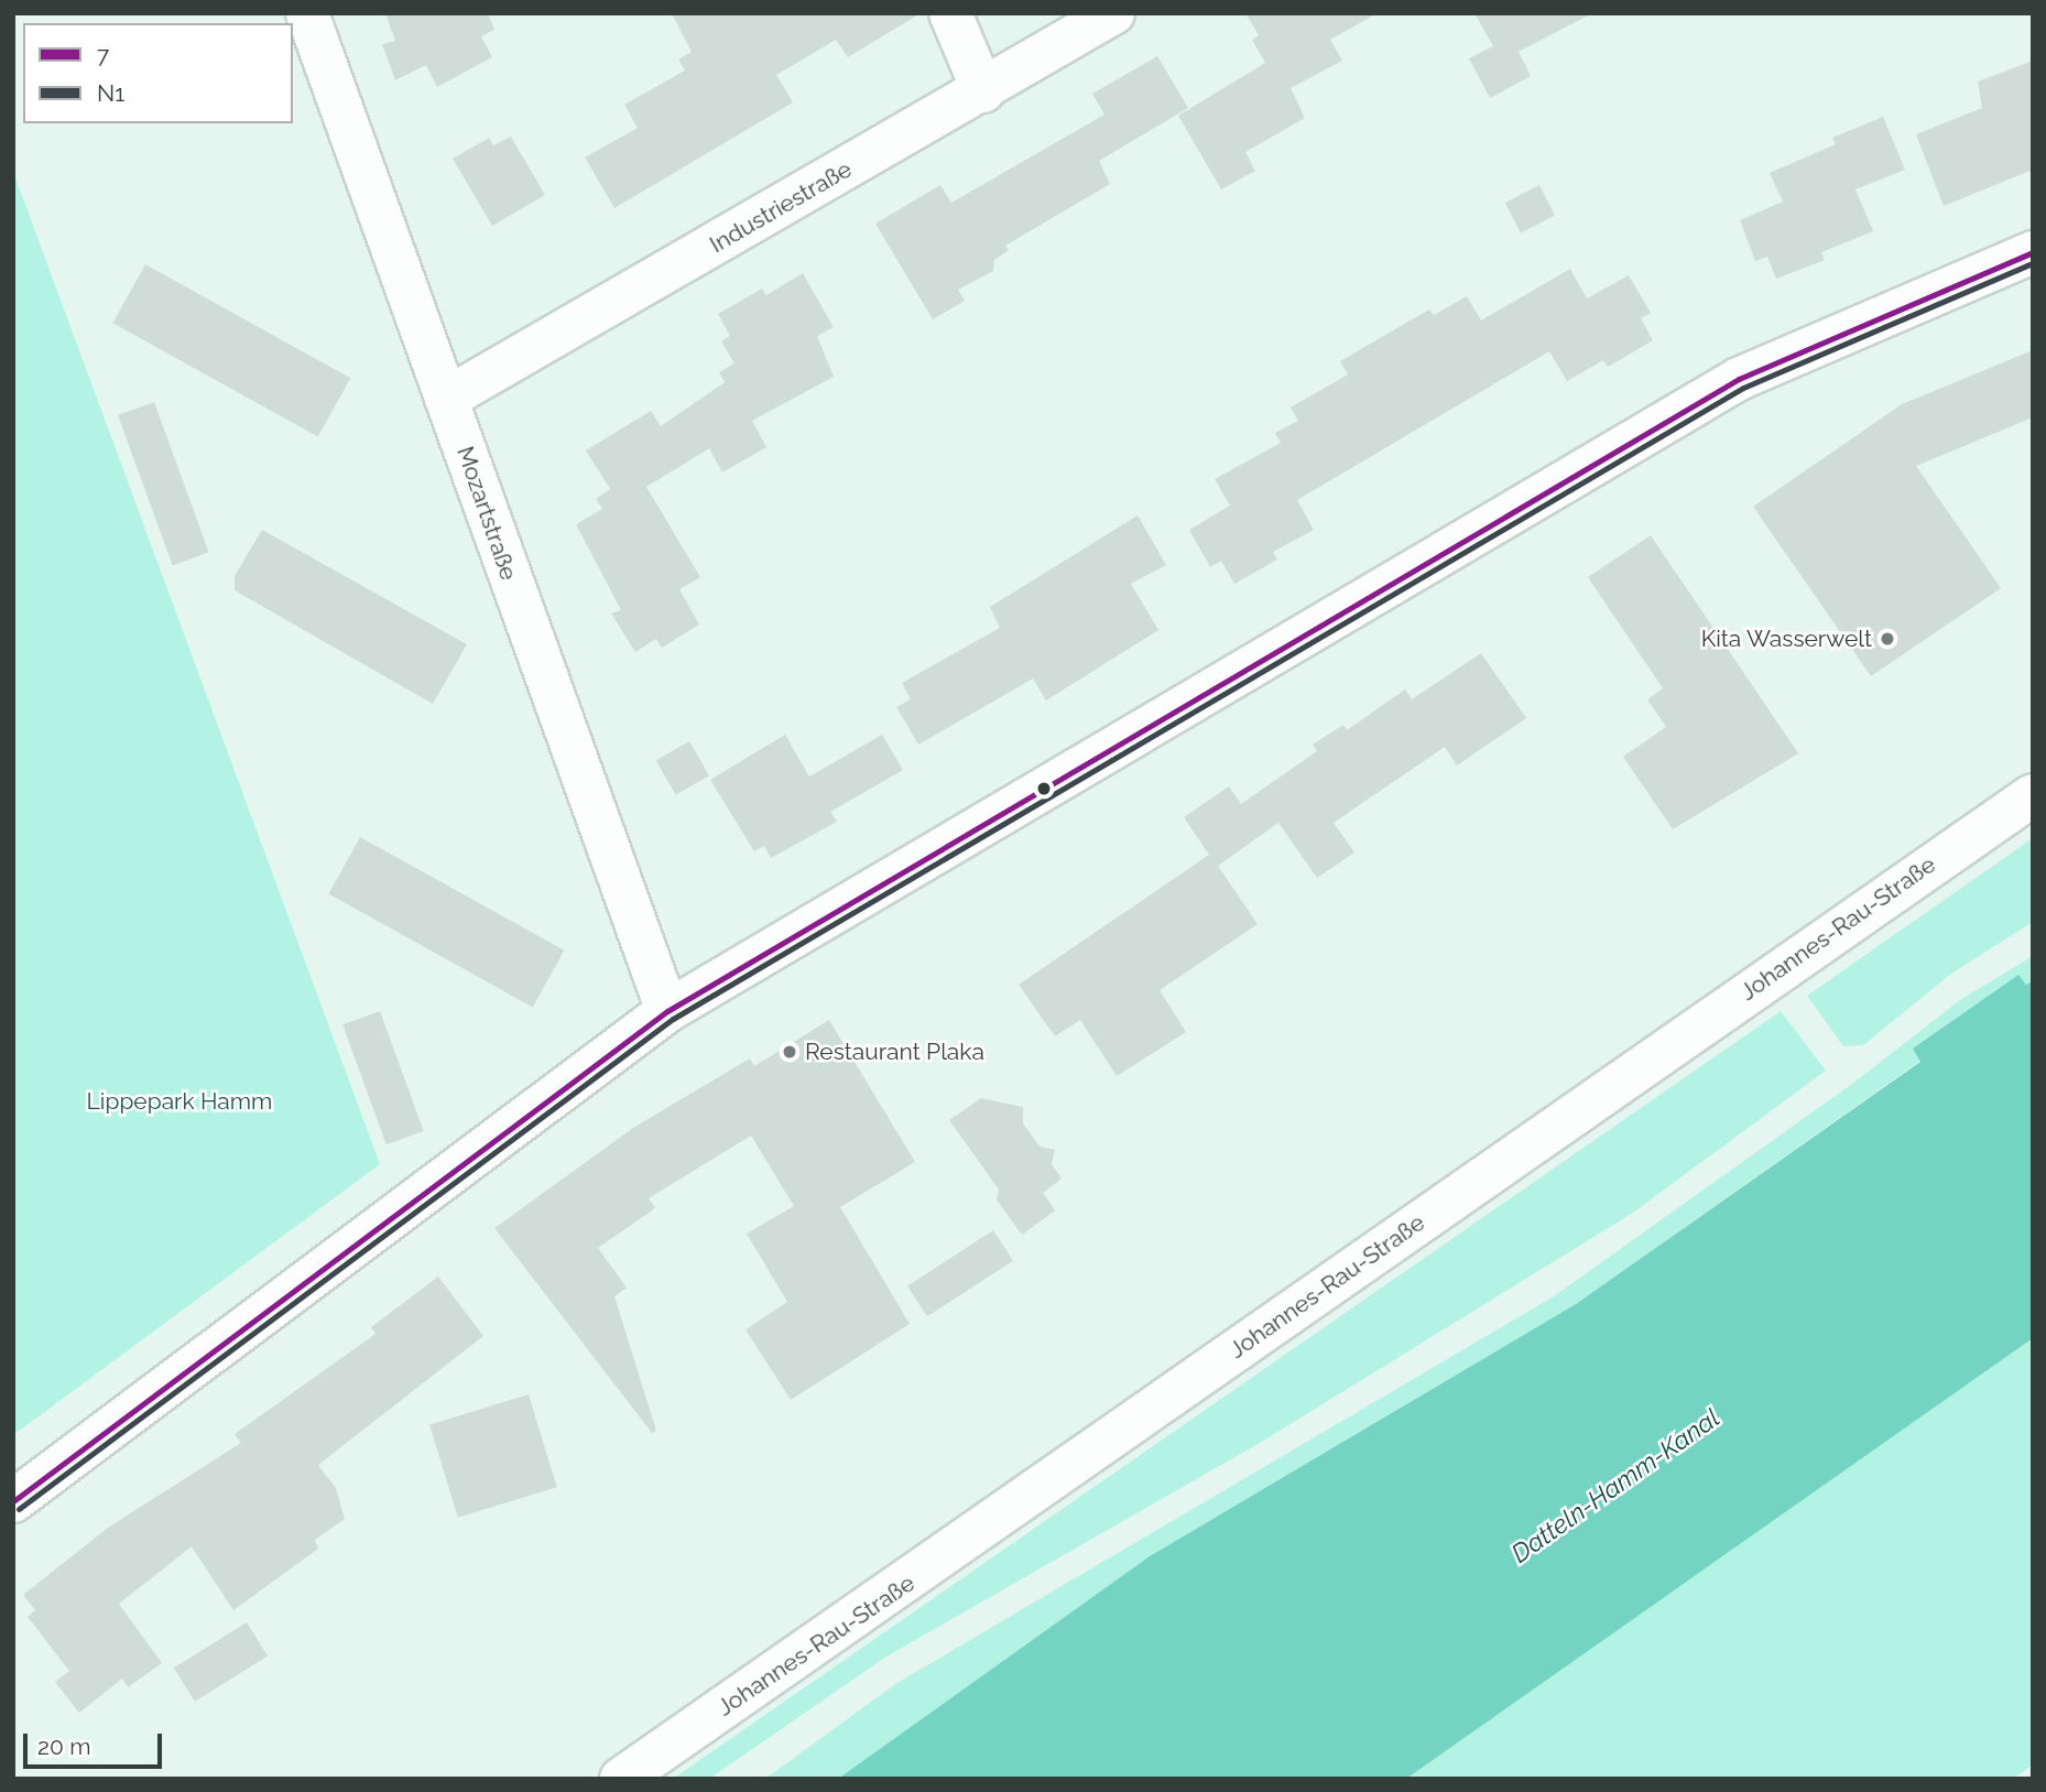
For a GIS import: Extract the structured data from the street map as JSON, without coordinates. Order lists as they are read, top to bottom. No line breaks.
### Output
{"streets":{"street":["Industriestraße","Mozartstraße","Johannes-Rau-Straße"]},"crossings":[["Industriestraße","Mozartstraße"]],"water":["Datteln-Hamm-Kanal"],"parks":["Lippepark Hamm"],"places":["Kita Wasserwelt","Restaurant Plaka"],"lines":["transit line 7","transit line N1"],"legend":["7","N1"],"scale_bar":"20 m"}
